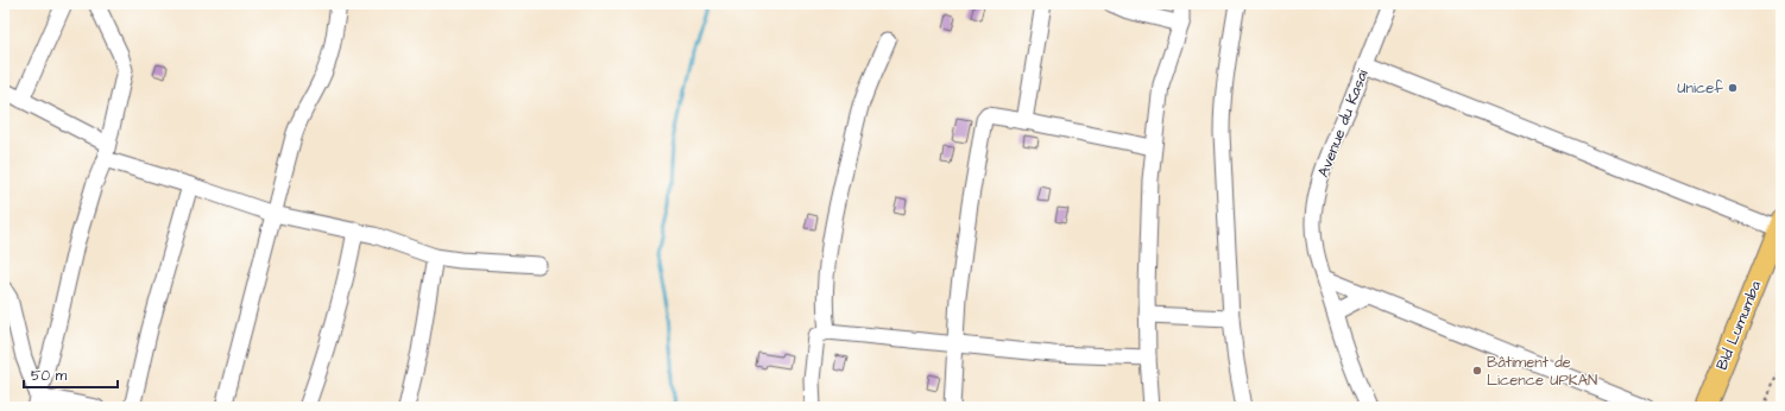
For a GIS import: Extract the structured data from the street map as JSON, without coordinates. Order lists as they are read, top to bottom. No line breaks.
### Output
{"streets":{"main road":["Bld Lumumba"],"street":["Avenue du Kasaï"]},"places":["Unicef","Bâtiment de Licence UPKAN"],"scale_bar":"50 m"}
